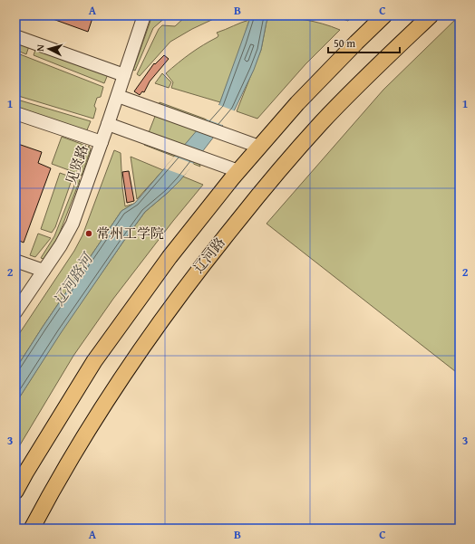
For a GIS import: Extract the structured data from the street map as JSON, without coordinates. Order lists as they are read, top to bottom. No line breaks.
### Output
{"streets":{"main road":["辽河路"],"lane":["见贤路"]},"water":["辽河路河"],"places":["常州工学院"],"scale_bar":"50 m","north":"left","grid":{"columns":["A","B","C"],"rows":["1","2","3"]}}
